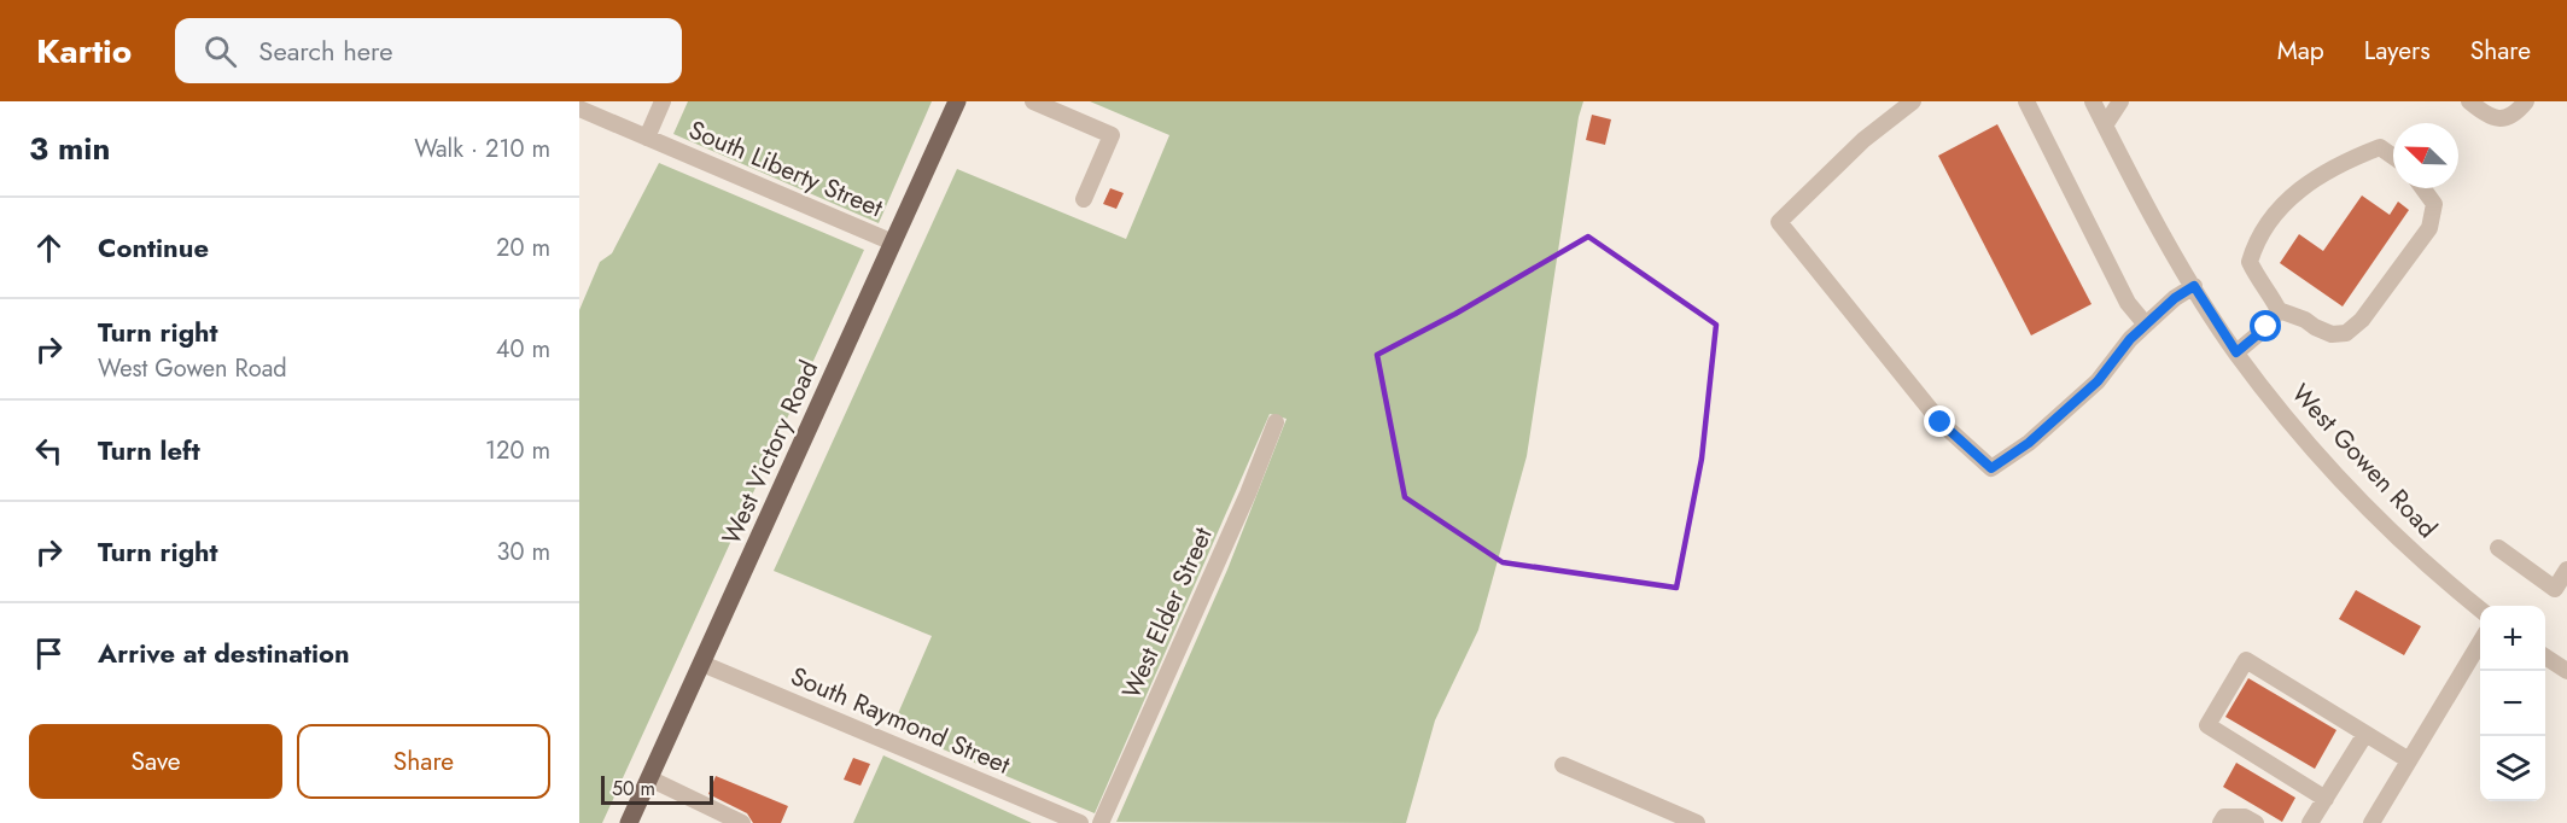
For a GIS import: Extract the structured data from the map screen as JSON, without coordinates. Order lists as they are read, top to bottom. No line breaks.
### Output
{"streets":{"main road":["West Victory Road"],"street":["South Liberty Street","West Gowen Road","West Elder Street","South Raymond Street"]},"crossings":[["South Liberty Street","West Victory Road"],["West Victory Road","South Raymond Street"]],"scale_bar":"50 m","north":"top left","page":{"header":"Kartio","search":"Search here","nav":["Map","Layers","Share"],"heading":["3 min","Walk · 210 m"],"list":[["Continue","20 m"],["Turn right","West Gowen Road","40 m"],["Turn left","120 m"],["Turn right","30 m"],"Arrive at destination"],"map_buttons":["+","−"],"buttons":["Save","Share"],"scale":"50 m"}}
